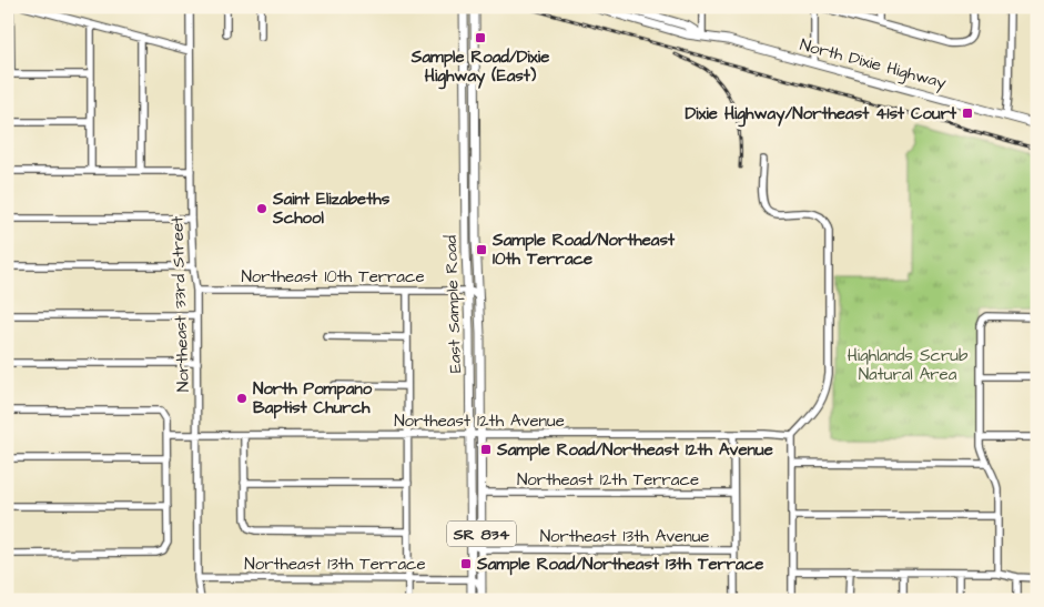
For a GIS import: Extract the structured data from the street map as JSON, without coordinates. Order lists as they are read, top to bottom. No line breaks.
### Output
{"streets":{"main road":["North Dixie Highway","East Sample Road","SR 834"],"street":["Northeast 10th Terrace","Northeast 33rd Street","Northeast 12th Avenue","Northeast 12th Terrace","Northeast 13th Avenue","Northeast 13th Terrace"]},"crossings":[["Northeast 10th Terrace","Northeast 33rd Street"],["Northeast 10th Terrace","East Sample Road"],["Northeast 33rd Street","Northeast 12th Avenue"],["Northeast 33rd Street","Northeast 13th Terrace"],["East Sample Road","Northeast 12th Avenue"],["East Sample Road","Northeast 12th Terrace"],["East Sample Road","Northeast 13th Avenue"],["East Sample Road","Northeast 13th Terrace"]],"parks":["Highlands Scrub Natural Area"],"places":{"transit":["Sample Road/Dixie Highway (East)","Dixie Highway/Northeast 41st Court","Sample Road/Northeast 10th Terrace","Sample Road/Northeast 12th Avenue","Sample Road/Northeast 13th Terrace"],"other":["Saint Elizabeths School","North Pompano Baptist Church"]}}
